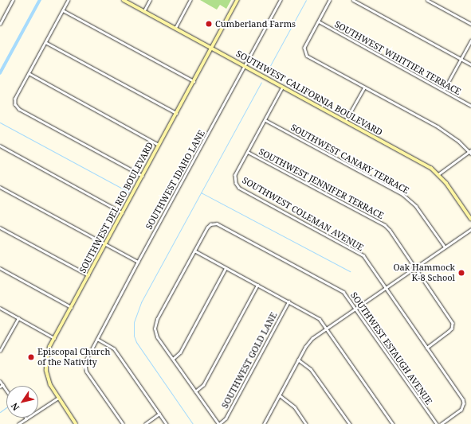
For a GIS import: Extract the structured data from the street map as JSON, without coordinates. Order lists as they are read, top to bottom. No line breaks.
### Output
{"streets":{"street":["SOUTHWEST WHITTIER TERRACE","SOUTHWEST CALIFORNIA BOULEVARD","SOUTHWEST CANARY TERRACE","SOUTHWEST IDAHO LANE","SOUTHWEST JENNIFER TERRACE","SOUTHWEST DEL RIO BOULEVARD","SOUTHWEST COLEMAN AVENUE","SOUTHWEST ESTAUGH AVENUE","SOUTHWEST GOLD LANE"]},"crossings":[["SOUTHWEST CALIFORNIA BOULEVARD","SOUTHWEST IDAHO LANE"],["SOUTHWEST CALIFORNIA BOULEVARD","SOUTHWEST DEL RIO BOULEVARD"],["SOUTHWEST JENNIFER TERRACE","SOUTHWEST COLEMAN AVENUE"]],"places":["Cumberland Farms","Oak Hammock K-8 School","Episcopal Church of the Nativity"],"north":"bottom left"}
